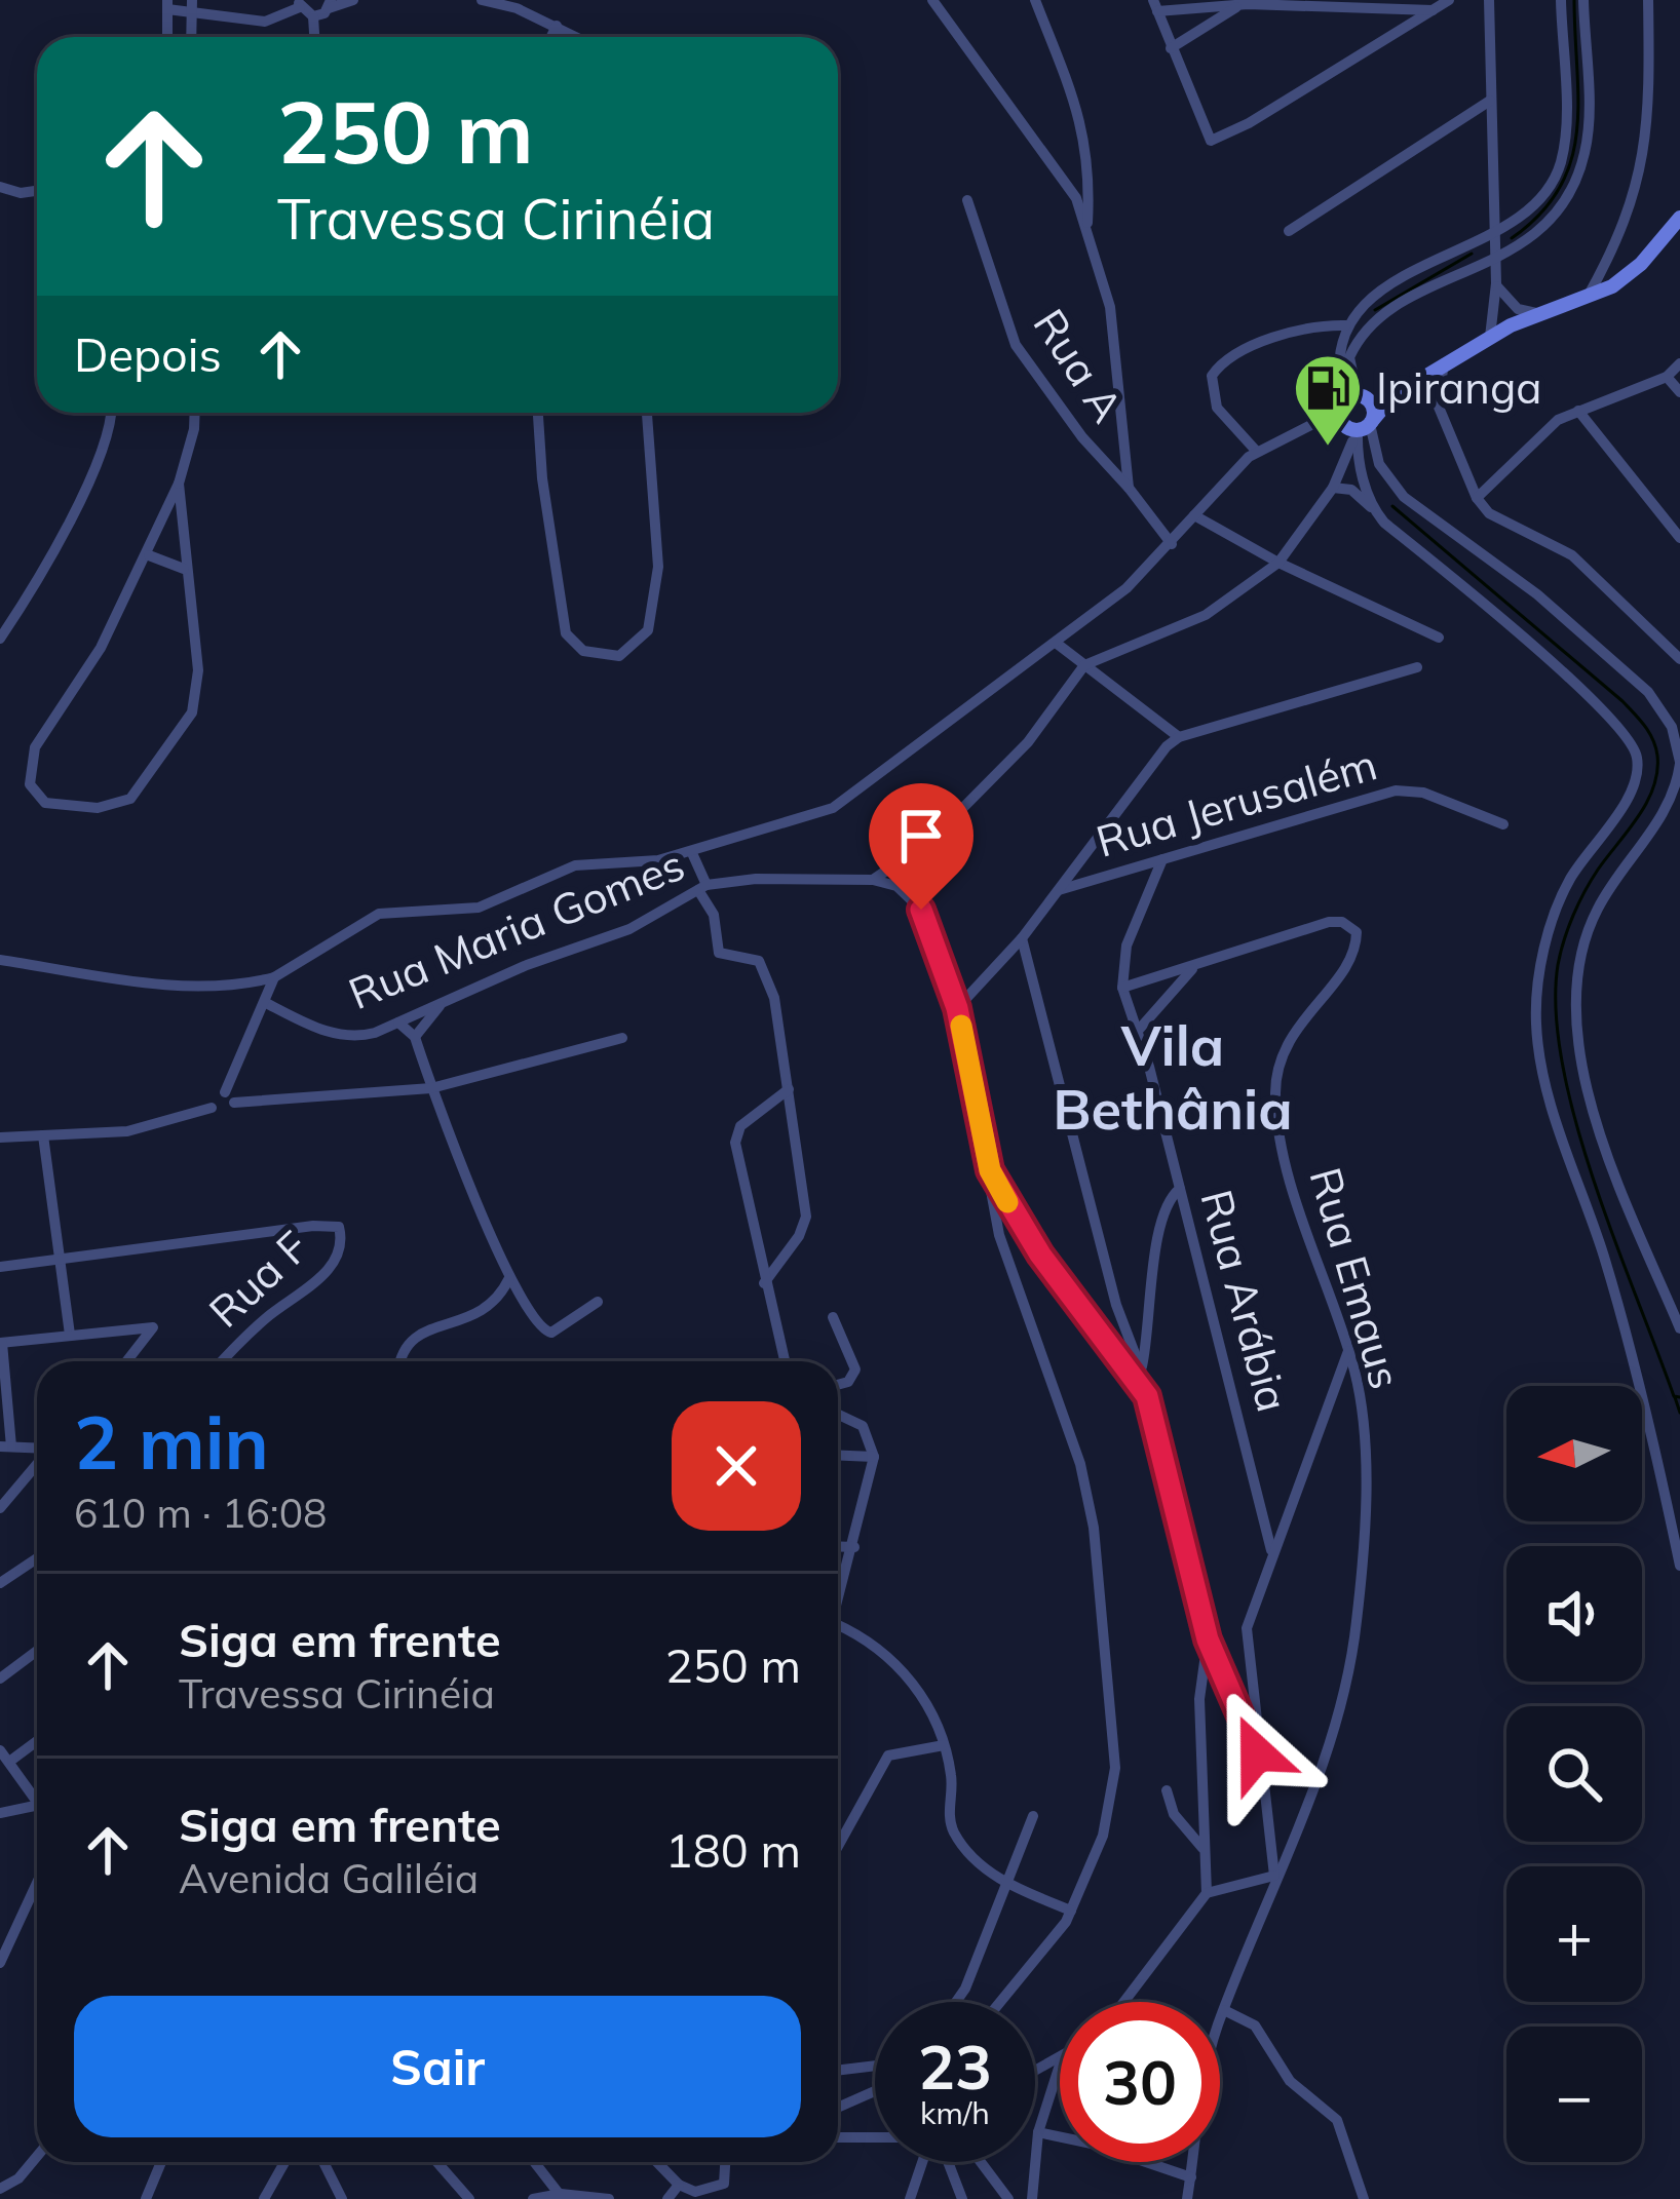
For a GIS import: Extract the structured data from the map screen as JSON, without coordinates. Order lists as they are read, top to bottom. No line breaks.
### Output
{"streets":{"street":["Rua A","Rua Jerusalém","Rua Maria Gomes","Rua Emaus","Rua F","Rua Arábia"]},"crossings":[["Rua Jerusalém","Rua Arábia"]],"districts":["Vila Bethânia"],"places":{"fuel station":["Ipiranga"]},"north":"left","page":{"turn":["250 m","Travessa Cirinéia"],"then":"Depois","heading":["2 min","610 m · 16:08"],"map_buttons":["+","−"],"list":[{"name":"Siga em frente","note":"Travessa Cirinéia","value":"250 m"},{"name":"Siga em frente","note":"Avenida Galiléia","value":"180 m"}],"buttons":"Sair","speed":"23 km/h","limit":"30"}}
